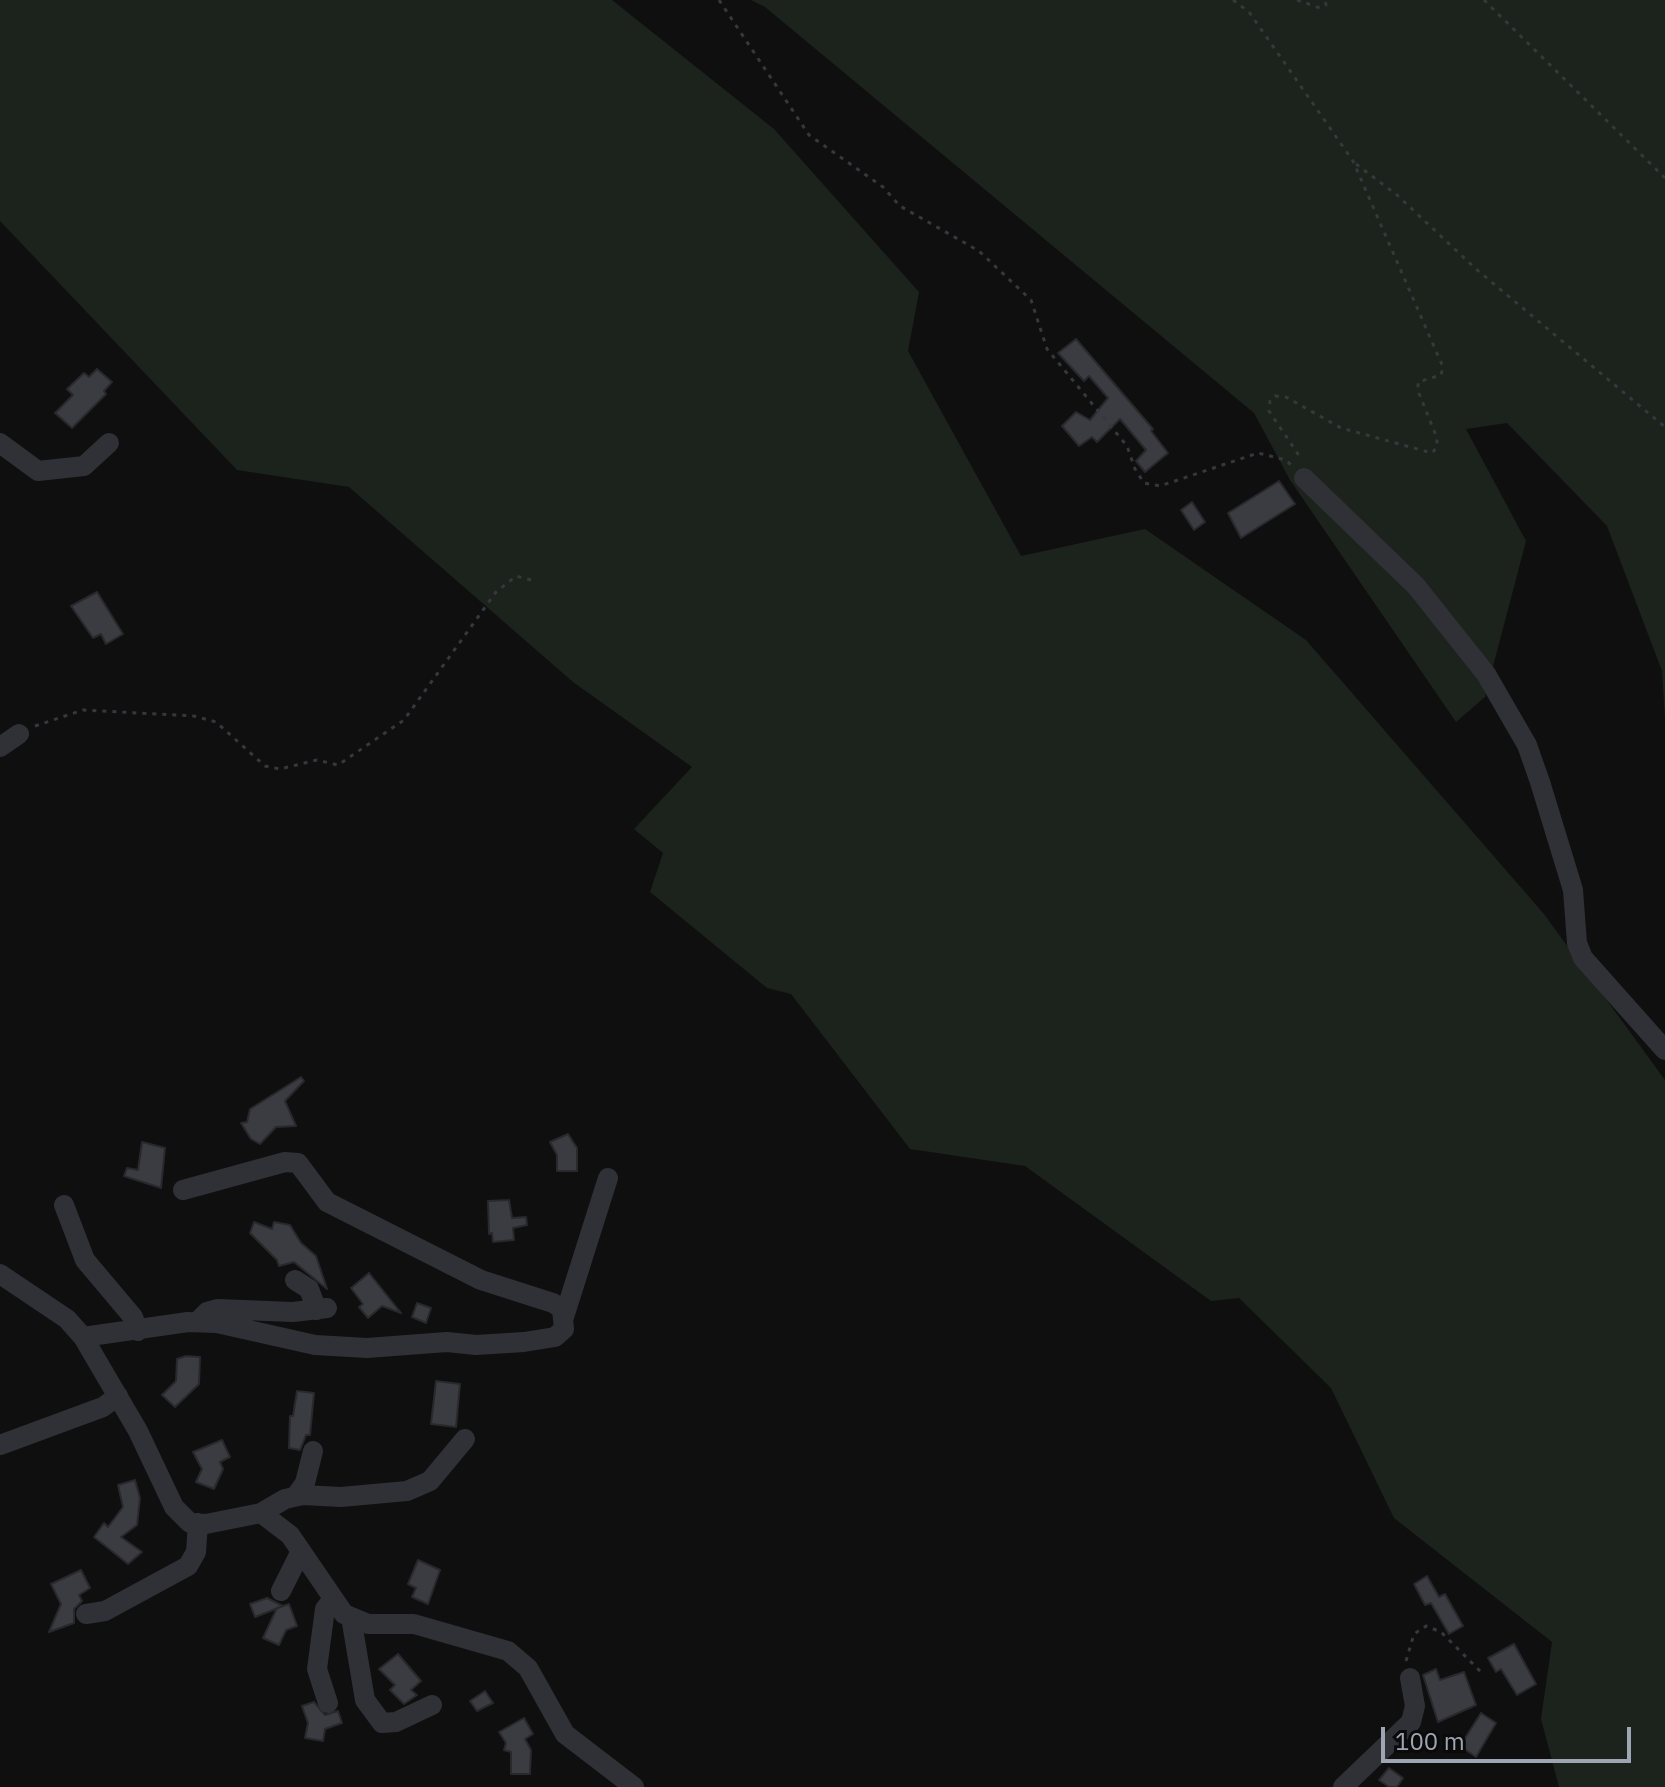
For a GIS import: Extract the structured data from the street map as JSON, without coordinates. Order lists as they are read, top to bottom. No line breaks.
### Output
{"scale_bar":"100 m"}
